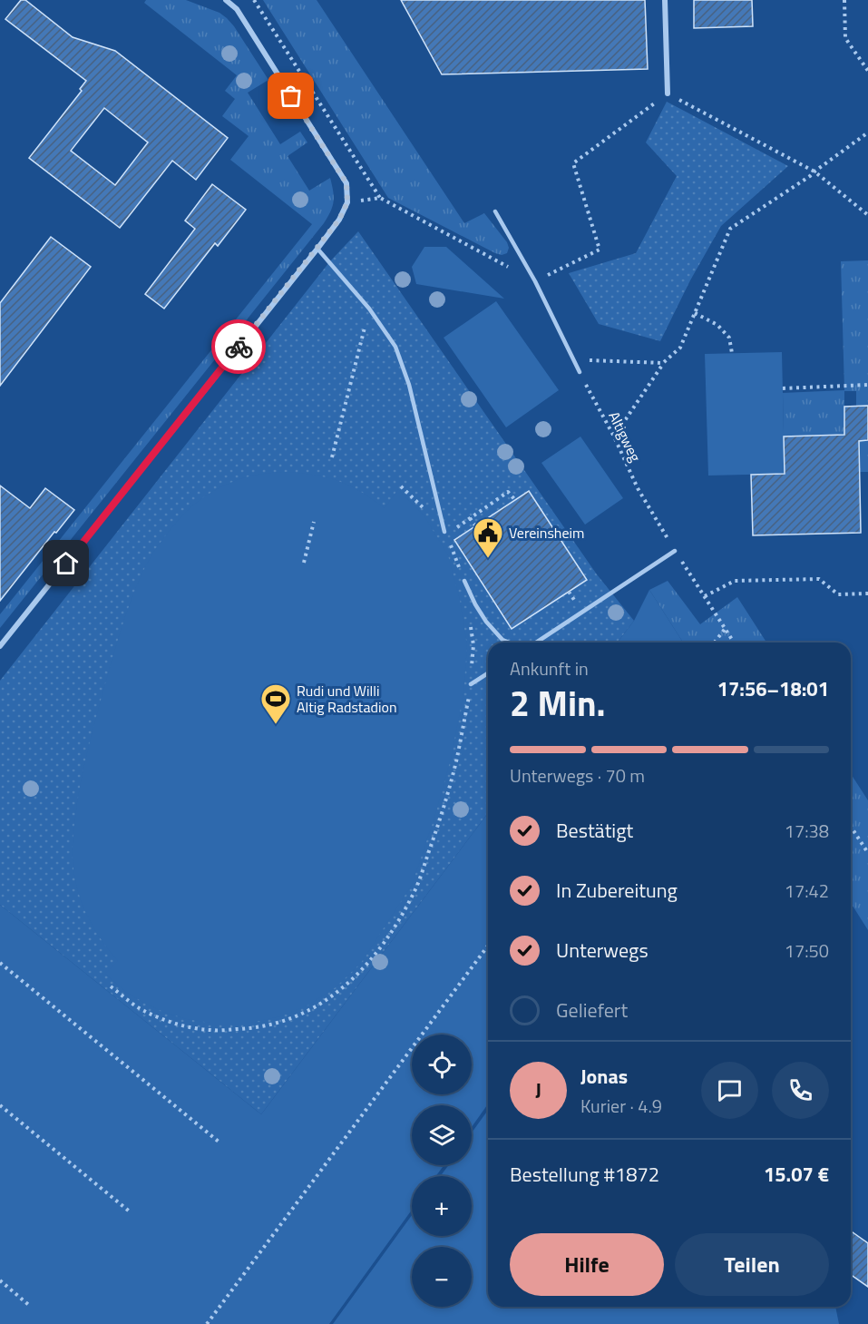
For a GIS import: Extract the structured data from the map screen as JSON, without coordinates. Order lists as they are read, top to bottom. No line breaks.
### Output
{"streets":{"path":["Altigweg"]},"places":{"public building":["Vereinsheim"],"sports":["Rudi und Willi Altig Radstadion"]},"page":{"heading":["2 Min.","Ankunft in","17:56–18:01"],"panel":["Jonas","Kurier · 4.9","Bestellung #1872","15.07 €"],"bar":"Unterwegs · 70 m","list":[["Bestätigt","17:38"],["In Zubereitung","17:42"],["Unterwegs","17:50"],"Geliefert"],"map_buttons":["+","−"],"round":"J","buttons":["Hilfe","Teilen"]}}
